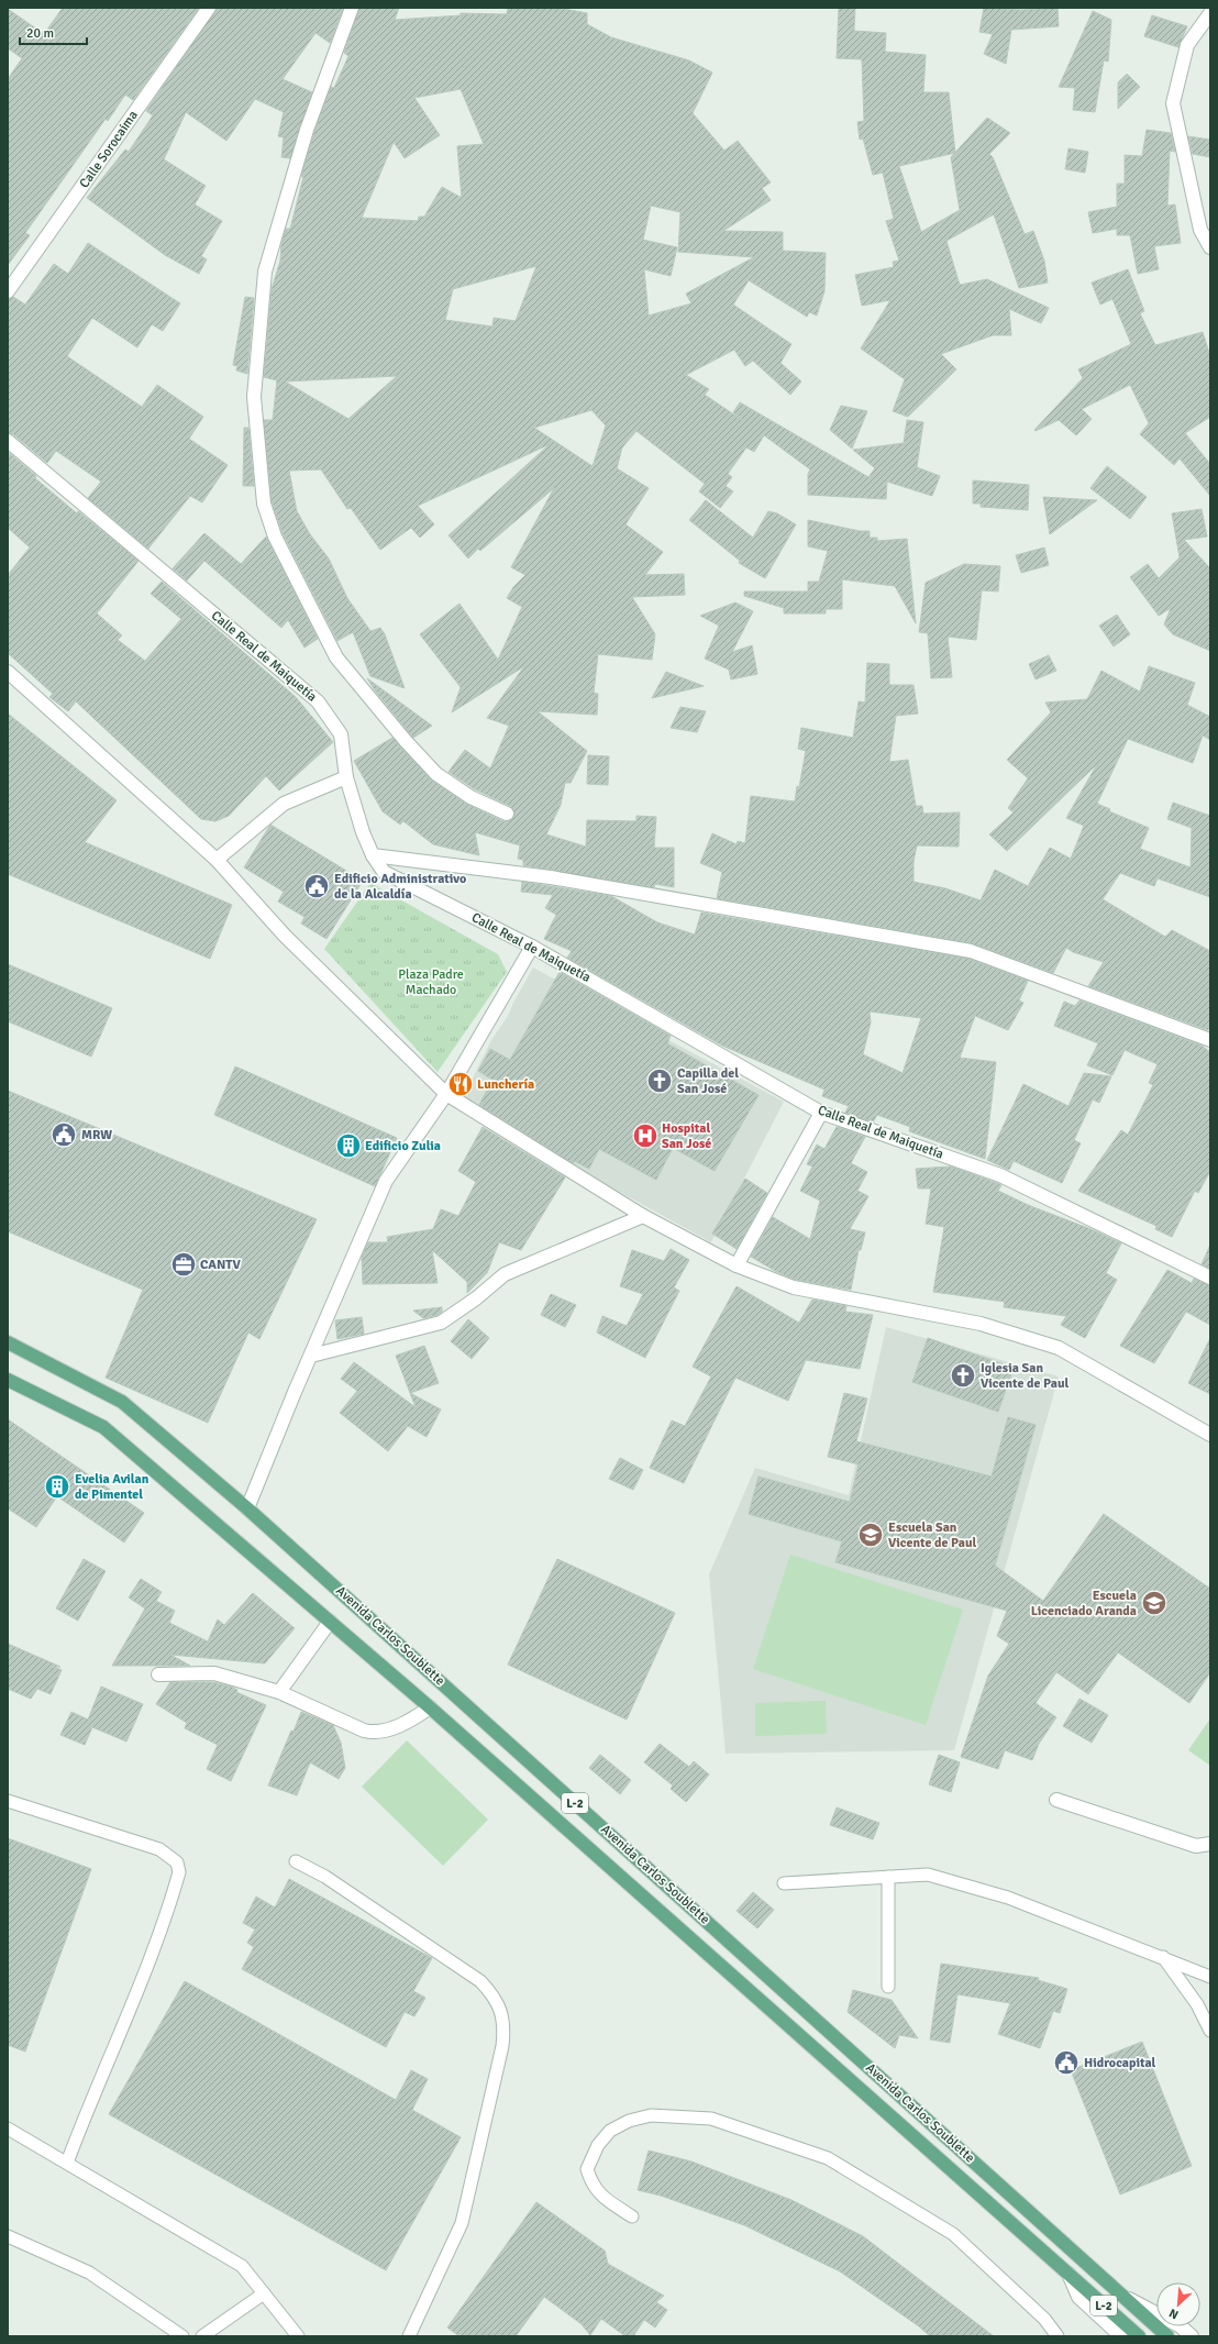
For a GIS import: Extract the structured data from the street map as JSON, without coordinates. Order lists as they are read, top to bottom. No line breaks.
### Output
{"streets":{"main road":["Avenida Carlos Soublette","L-2"],"street":["Calle Sorocaima","Calle Real de Maiquetía"]},"crossings":[["Avenida Carlos Soublette","L-2"]],"parks":["Plaza Padre Machado"],"places":{"public building":["Edificio Administrativo de la Alcaldía","MRW","Hidrocapital"],"church":["Capilla del San José","Iglesia San Vicente de Paul"],"restaurant":["Lunchería"],"hospital":["Hospital San José"],"building":["Edificio Zulia","Evelia Avilan de Pimentel"],"office":["CANTV"],"school or university":["Escuela San Vicente de Paul","Escuela Licenciado Aranda"]},"scale_bar":"20 m","north":"bottom left"}
